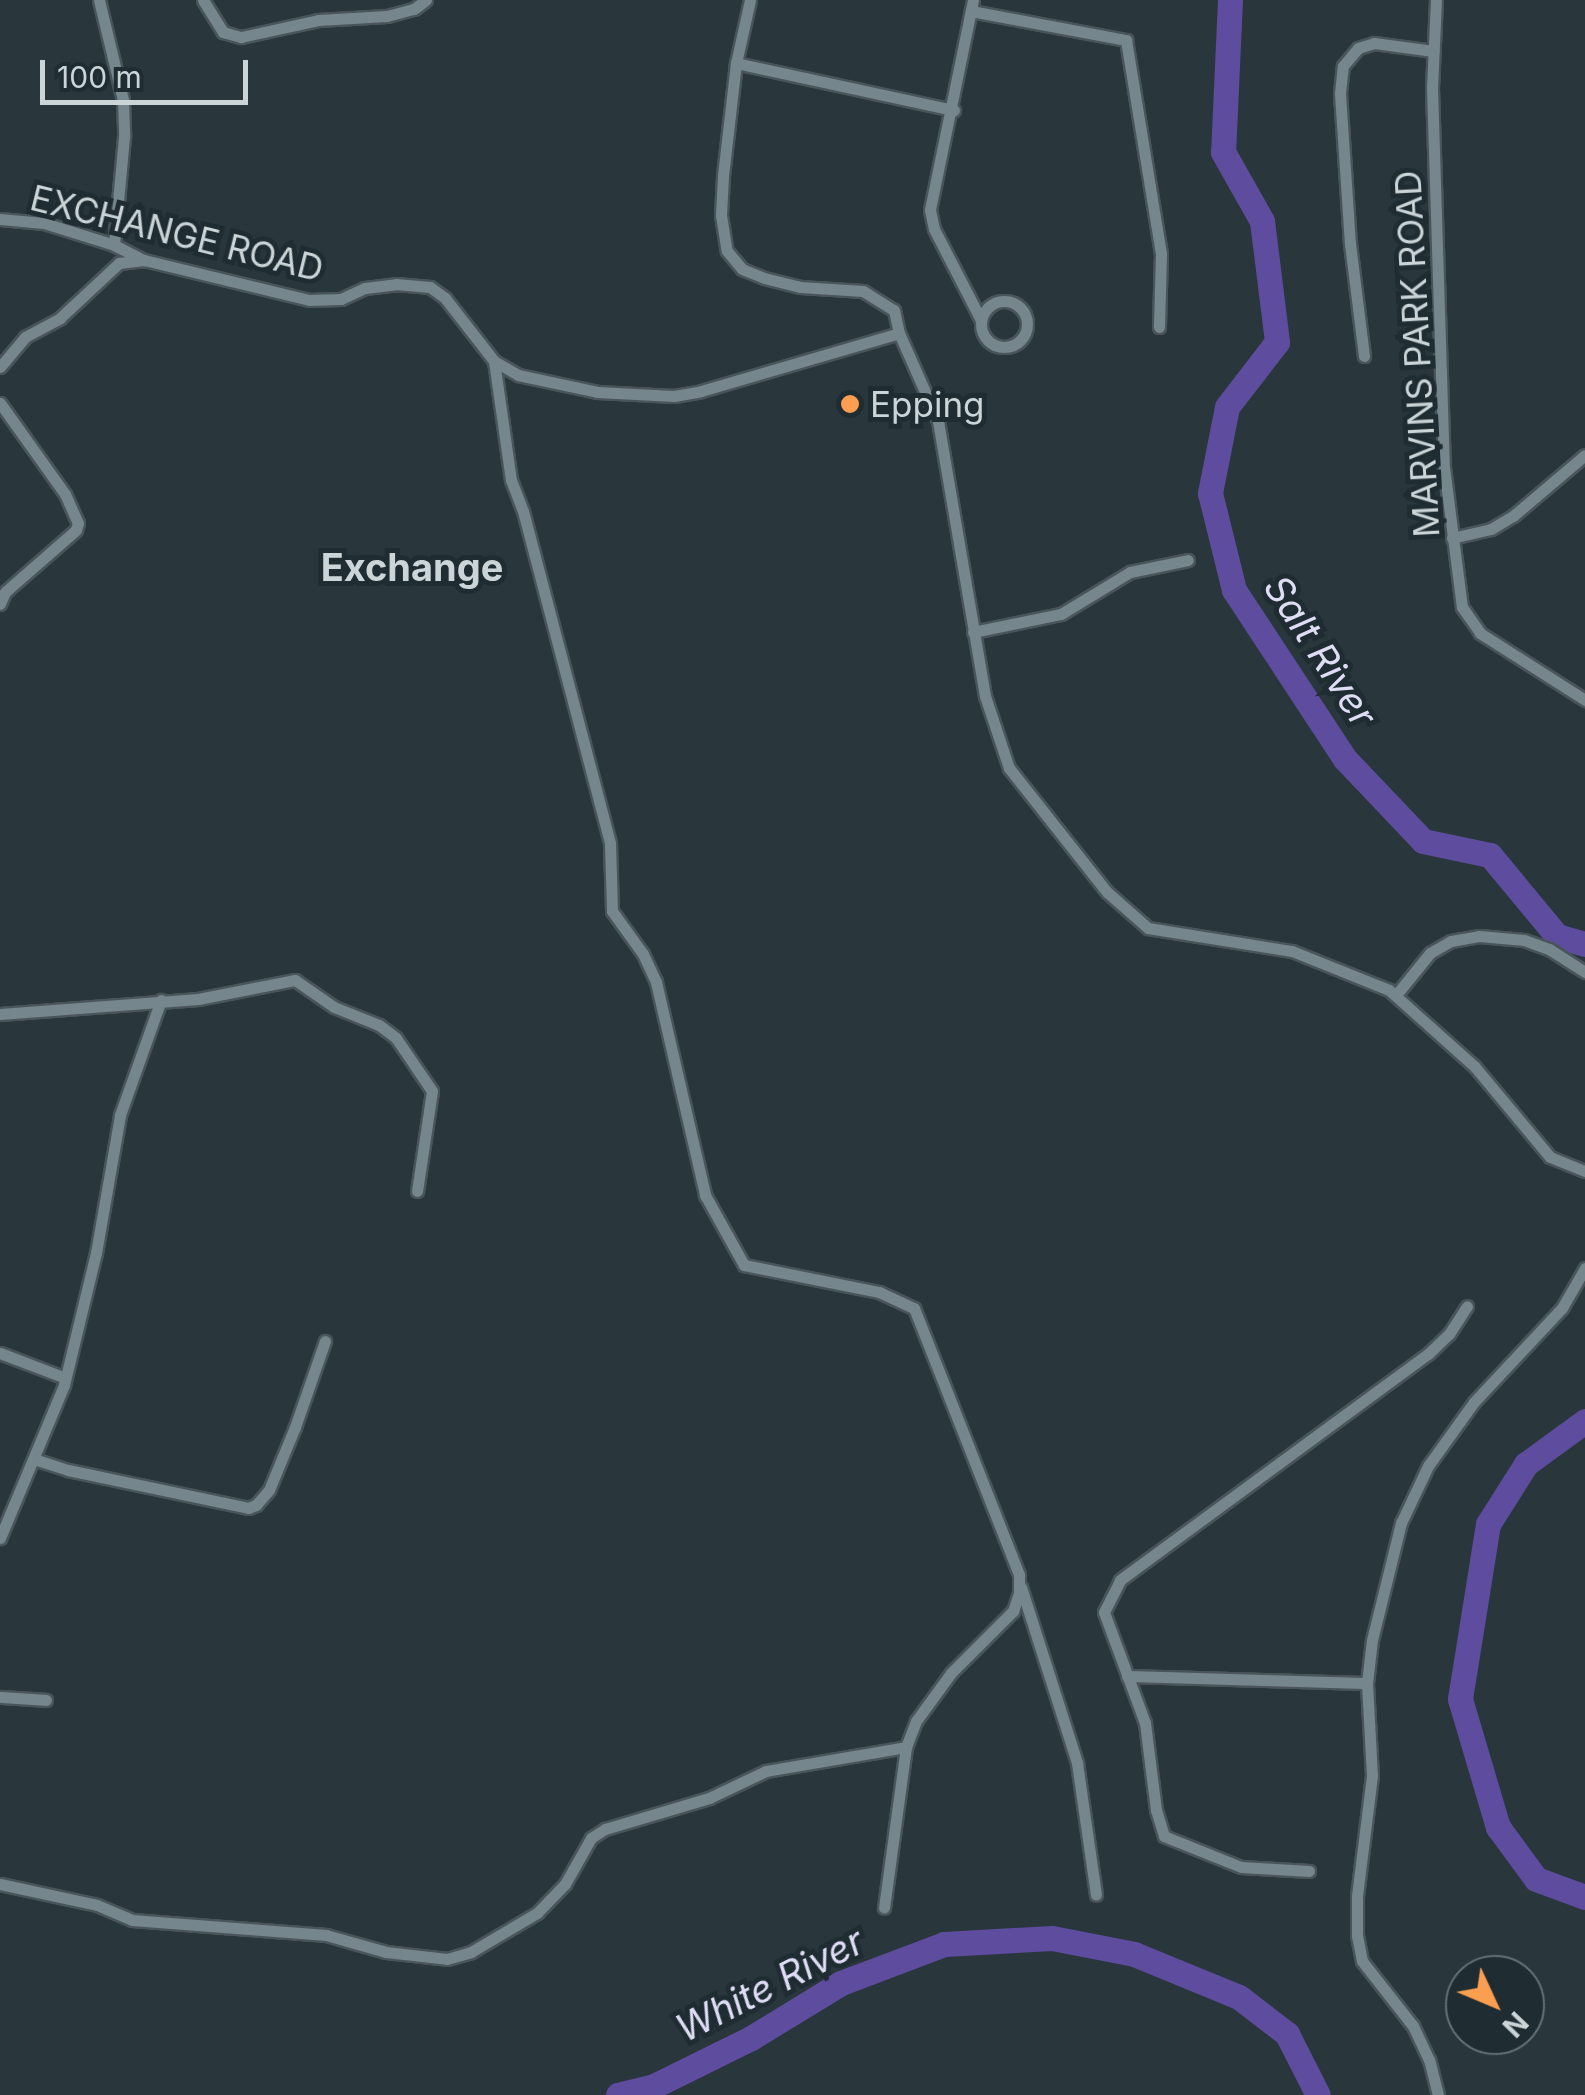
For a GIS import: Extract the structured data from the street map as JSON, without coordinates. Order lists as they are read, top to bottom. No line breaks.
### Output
{"streets":{"street":["EXCHANGE ROAD","MARVINS PARK ROAD"]},"districts":["Exchange"],"water":["Salt River","White River"],"places":["Epping"],"scale_bar":"100 m","north":"bottom right"}
